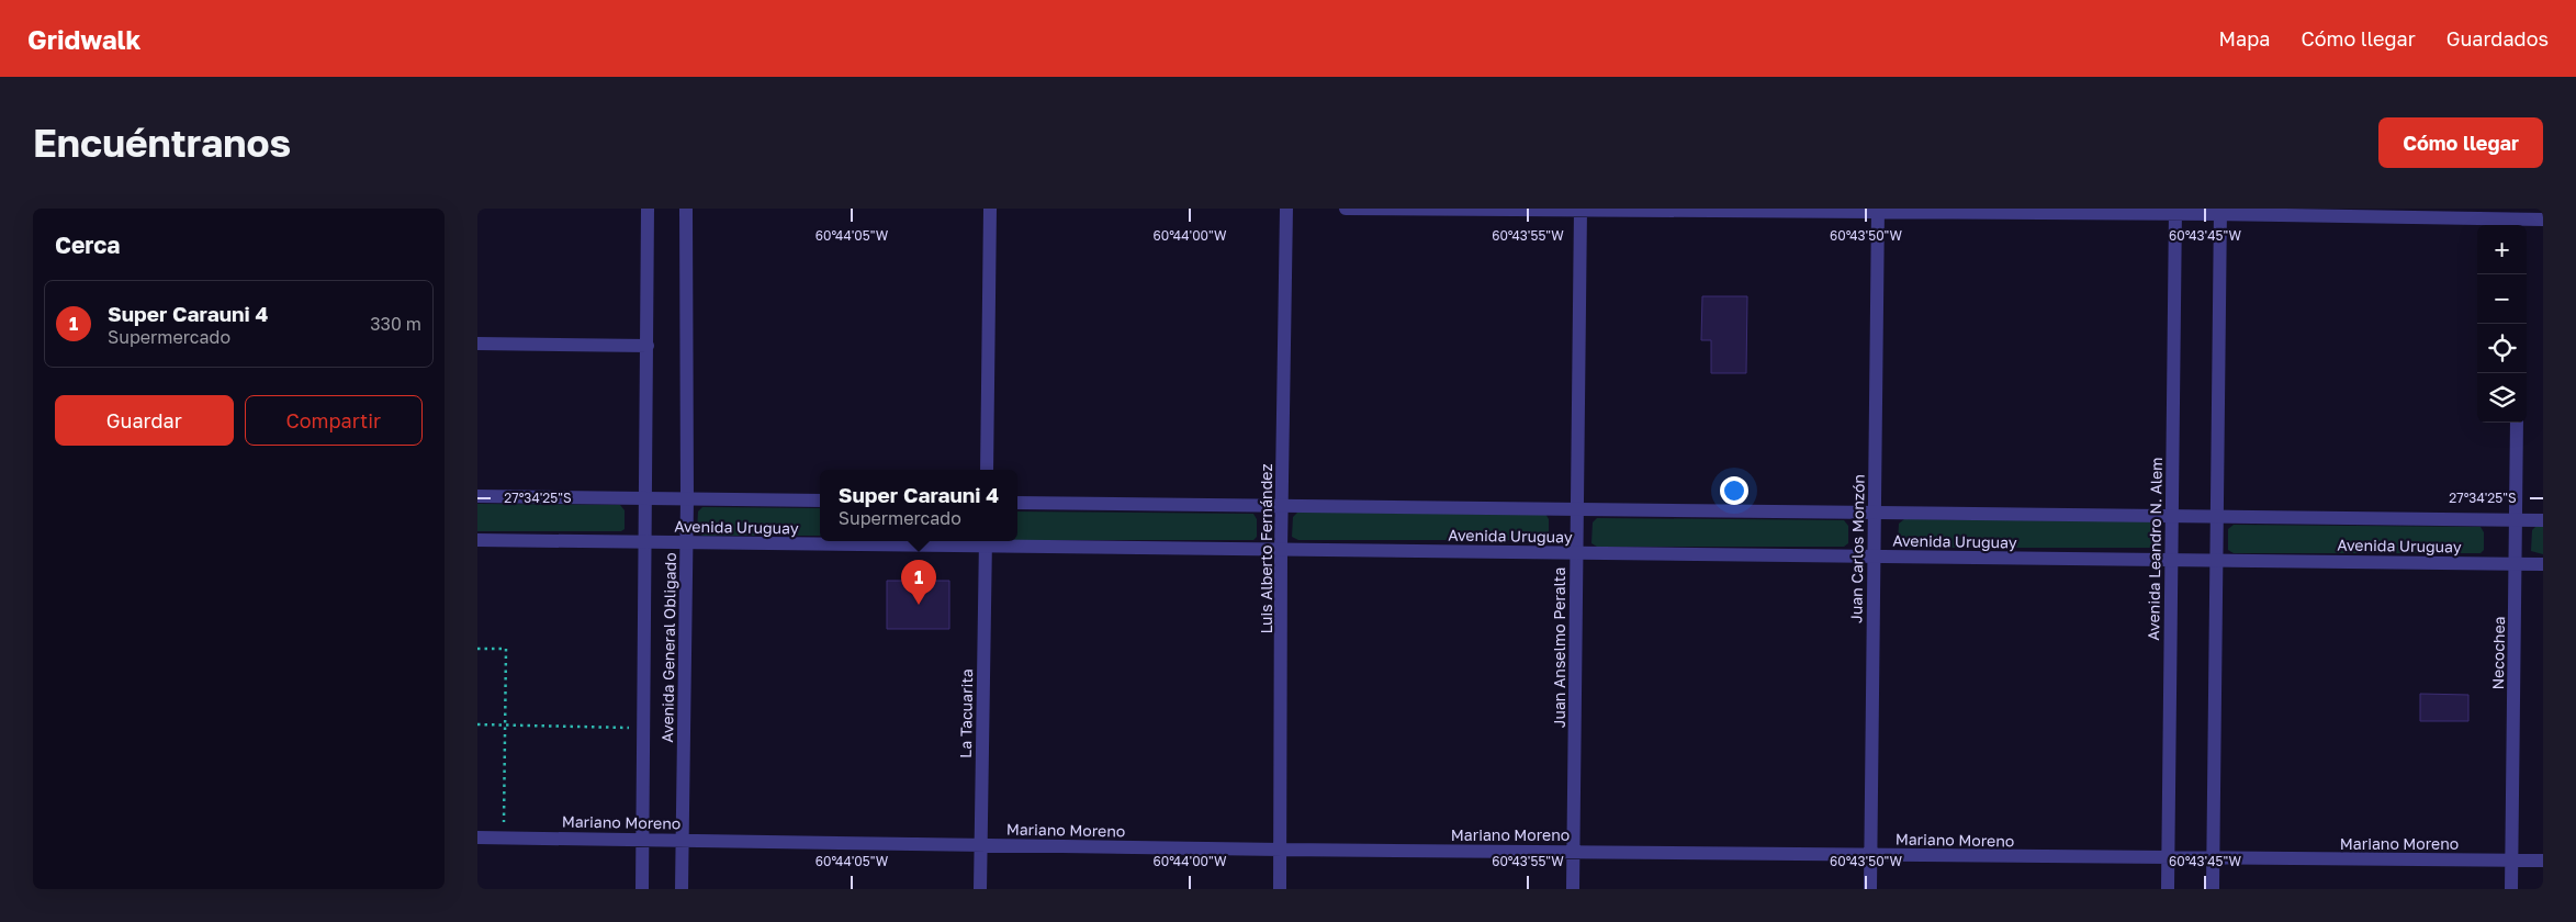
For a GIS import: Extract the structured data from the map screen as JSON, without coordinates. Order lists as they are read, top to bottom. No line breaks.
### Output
{"streets":{"street":["Avenida Uruguay","Luis Alberto Fernández","Juan Carlos Monzón","Avenida Leandro N. Alem","Avenida General Obligado","Juan Anselmo Peralta","Necochea","La Tacuarita","Mariano Moreno"]},"crossings":[["Avenida Uruguay","Luis Alberto Fernández"],["Avenida Uruguay","Juan Carlos Monzón"],["Avenida Uruguay","Avenida Leandro N. Alem"],["Avenida Uruguay","Avenida General Obligado"],["Avenida Uruguay","Juan Anselmo Peralta"],["Avenida Uruguay","Necochea"],["Avenida Uruguay","La Tacuarita"],["Luis Alberto Fernández","Mariano Moreno"],["Juan Carlos Monzón","Mariano Moreno"],["Avenida Leandro N. Alem","Mariano Moreno"],["Avenida General Obligado","Mariano Moreno"],["Juan Anselmo Peralta","Mariano Moreno"],["Necochea","Mariano Moreno"],["La Tacuarita","Mariano Moreno"]],"page":{"header":"Gridwalk","nav":["Mapa","Cómo llegar","Guardados"],"buttons":["Cómo llegar",["Guardar","Compartir"]],"title":"Encuéntranos","heading":"Cerca","map_buttons":["+","−"],"list":[{"mark":"1","name":"Super Carauni 4","note":"Supermercado","value":"330 m"}],"popup":["Super Carauni 4","Supermercado"],"pins":"1"},"coordinates":["60°44'05\"W","60°44'00\"W","60°43'55\"W","60°43'50\"W","60°43'45\"W","27°34'25\"S"]}
